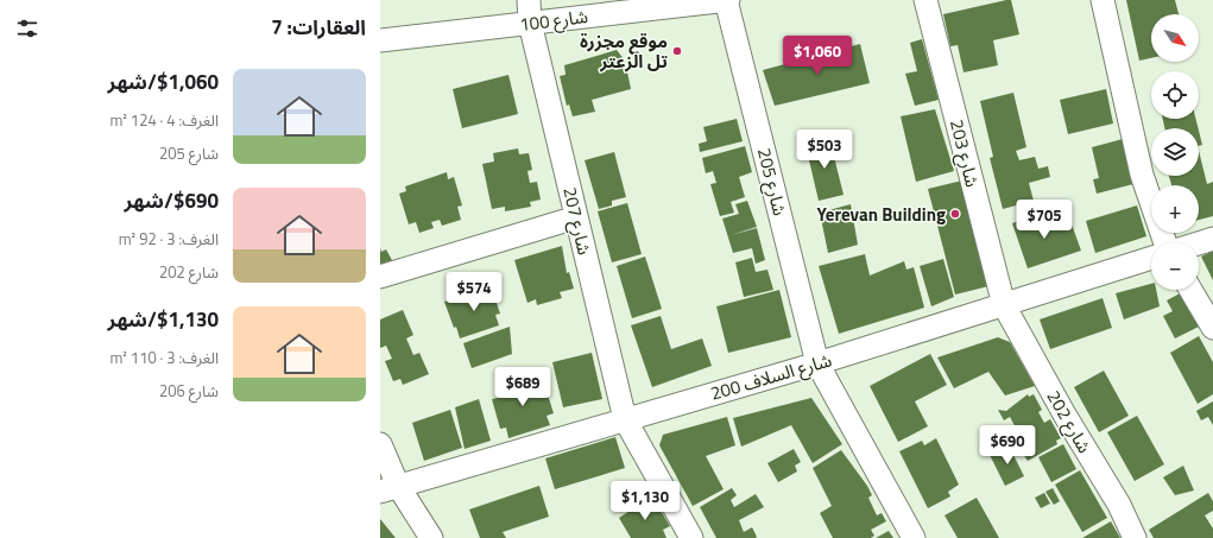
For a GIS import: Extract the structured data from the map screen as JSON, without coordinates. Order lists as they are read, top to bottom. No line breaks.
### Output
{"streets":{"street":["شارع 100","شارع 203","شارع 205","شارع 207","200 شارع السلاف","شارع 202"]},"crossings":[["شارع 100","شارع 205"],["شارع 100","شارع 207"],["شارع 203","200 شارع السلاف"],["شارع 203","شارع 202"],["شارع 205","200 شارع السلاف"],["شارع 207","200 شارع السلاف"],["200 شارع السلاف","شارع 202"]],"places":["موقع مجزرة تل الزعتر","Yerevan Building"],"north":"bottom right","page":{"heading":"العقارات: 7","map_buttons":["+","−"],"price":["$1,060","$503","$705","$574","$689","$690","$1,130"],"list":[{"name":"$1,060/شهر","note":"الغرف: 4 · 124 m² · شارع 205"},{"name":"$690/شهر","note":"الغرف: 3 · 92 m² · شارع 202"},{"name":"$1,130/شهر","note":"الغرف: 3 · 110 m² · شارع 206"}]}}
